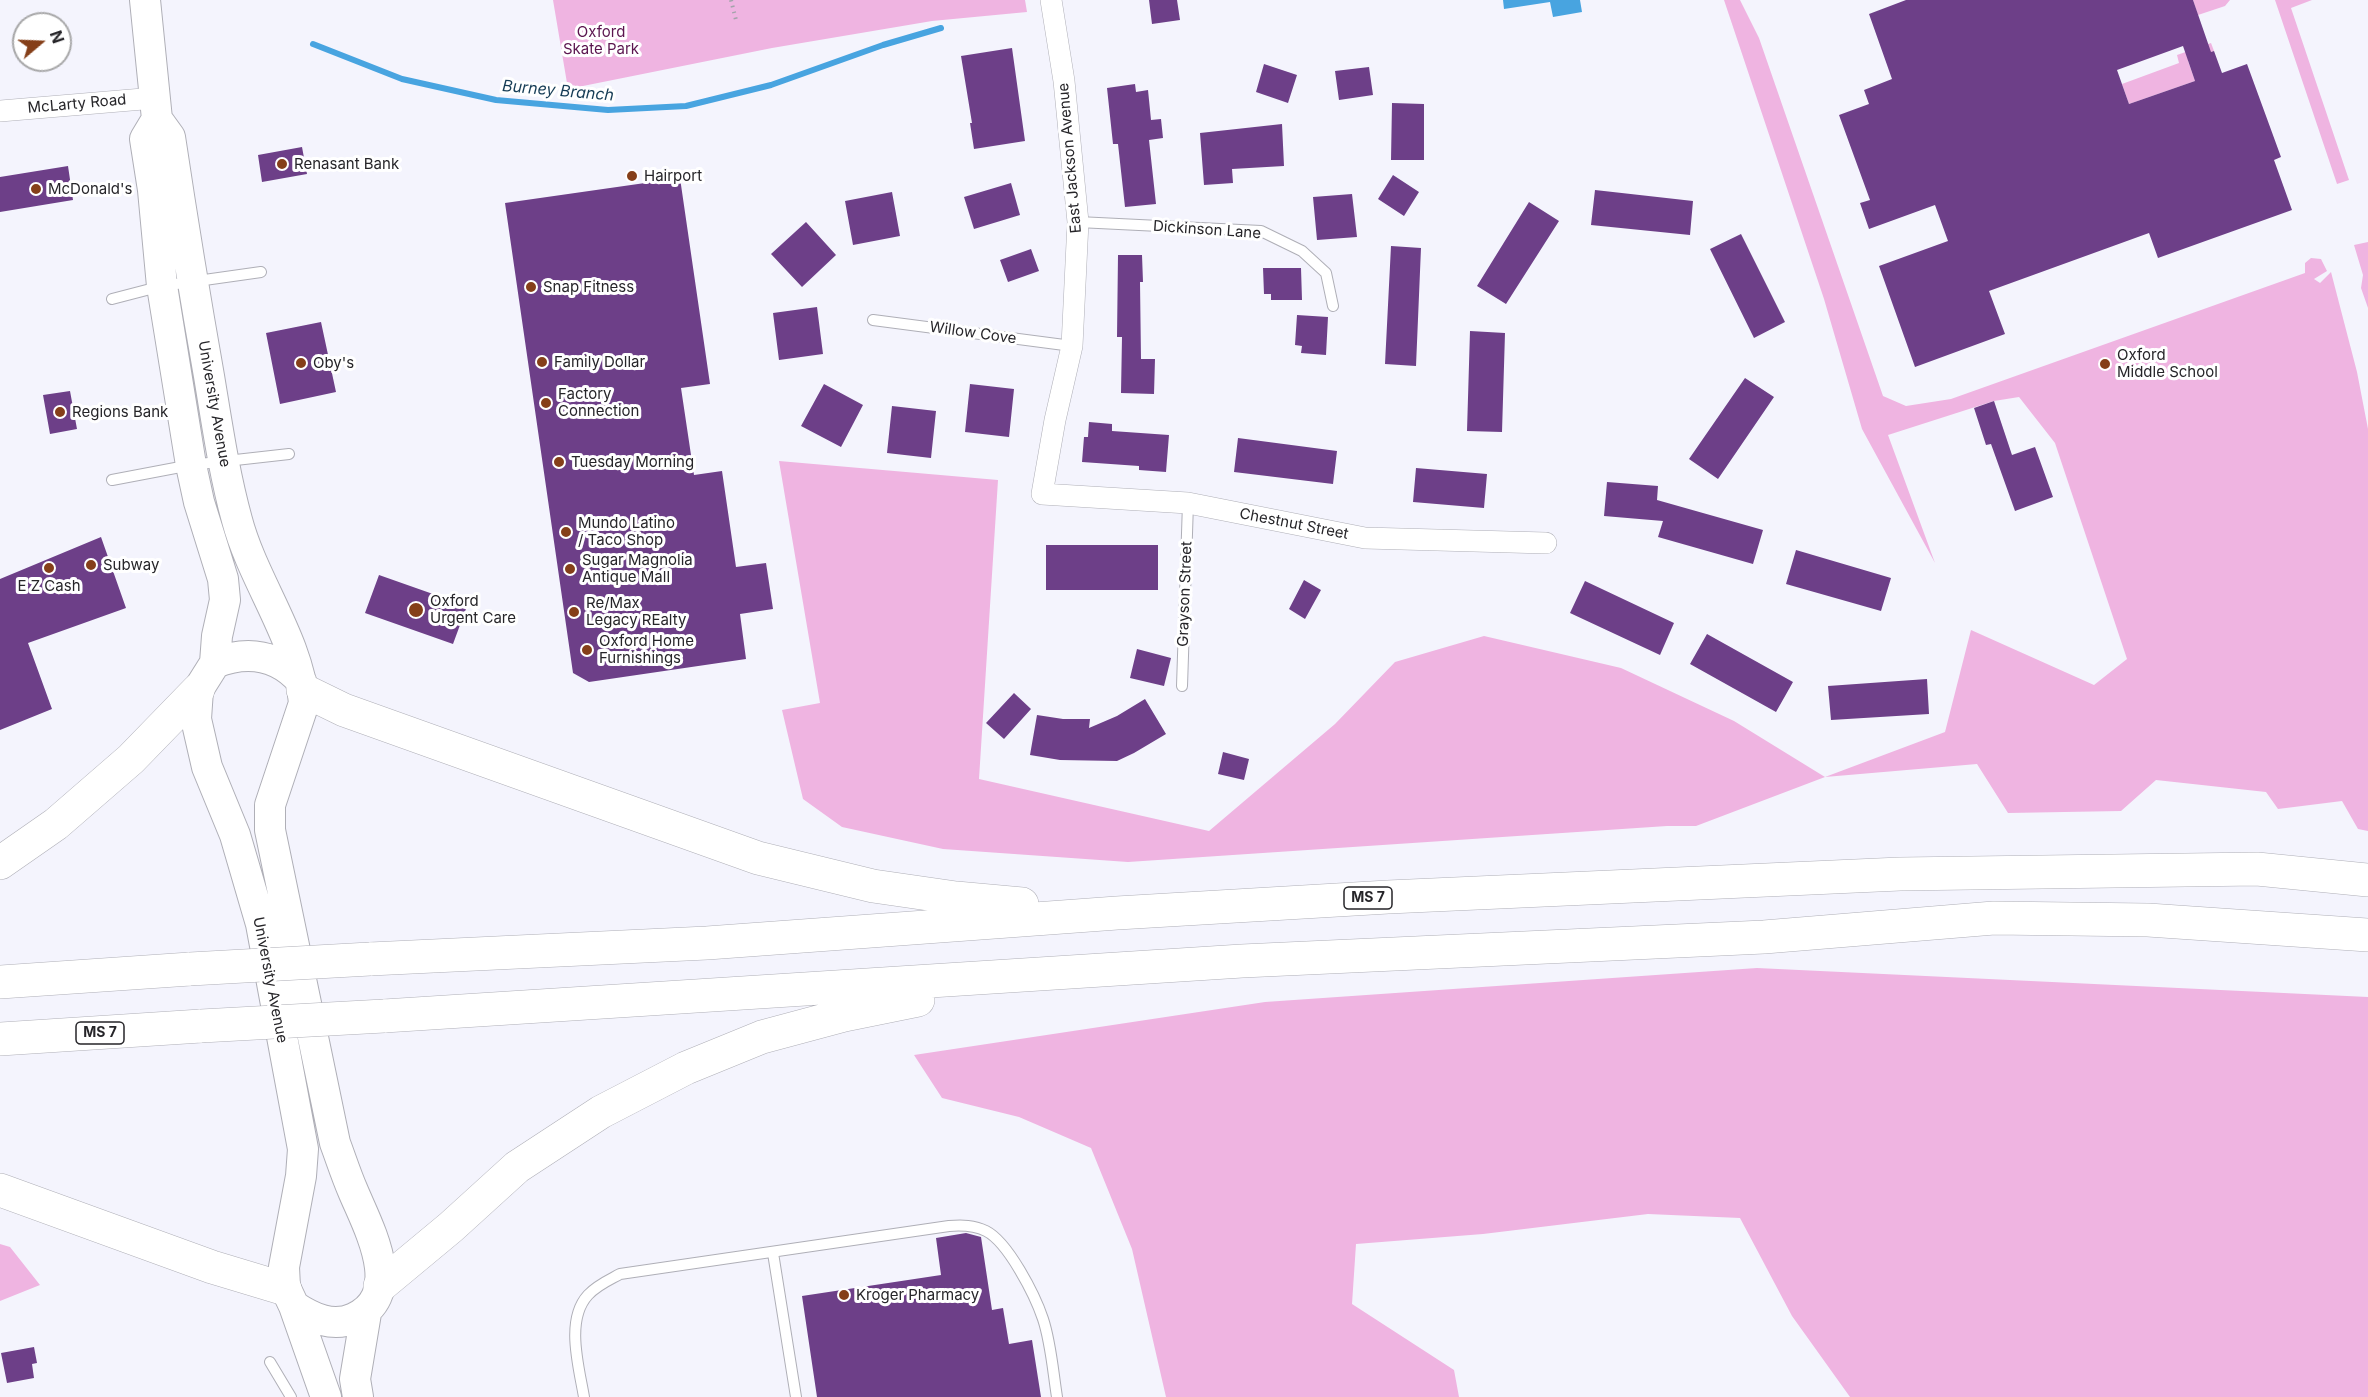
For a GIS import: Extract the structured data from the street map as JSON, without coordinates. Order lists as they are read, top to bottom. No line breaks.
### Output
{"streets":{"highway":["MS 7"],"main road":["University Avenue"],"street":["McLarty Road","East Jackson Avenue","Chestnut Street"],"lane":["Dickinson Lane","Willow Cove","Grayson Street"]},"crossings":[["McLarty Road","University Avenue"],["East Jackson Avenue","Dickinson Lane"],["East Jackson Avenue","Willow Cove"],["East Jackson Avenue","Chestnut Street"],["Chestnut Street","Grayson Street"]],"water":["Burney Branch"],"parks":["Oxford Skate Park"],"places":["Renasant Bank","Hairport","McDonald's","Snap Fitness","Family Dollar","Oby's","Oxford Middle School","Factory Connection","Regions Bank","Tuesday Morning","Mundo Latino / Taco Shop","Subway","E Z Cash","Sugar Magnolia Antique Mall","Oxford Urgent Care","Re/Max Legacy REalty","Oxford Home Furnishings","Kroger Pharmacy"],"north":"right"}
